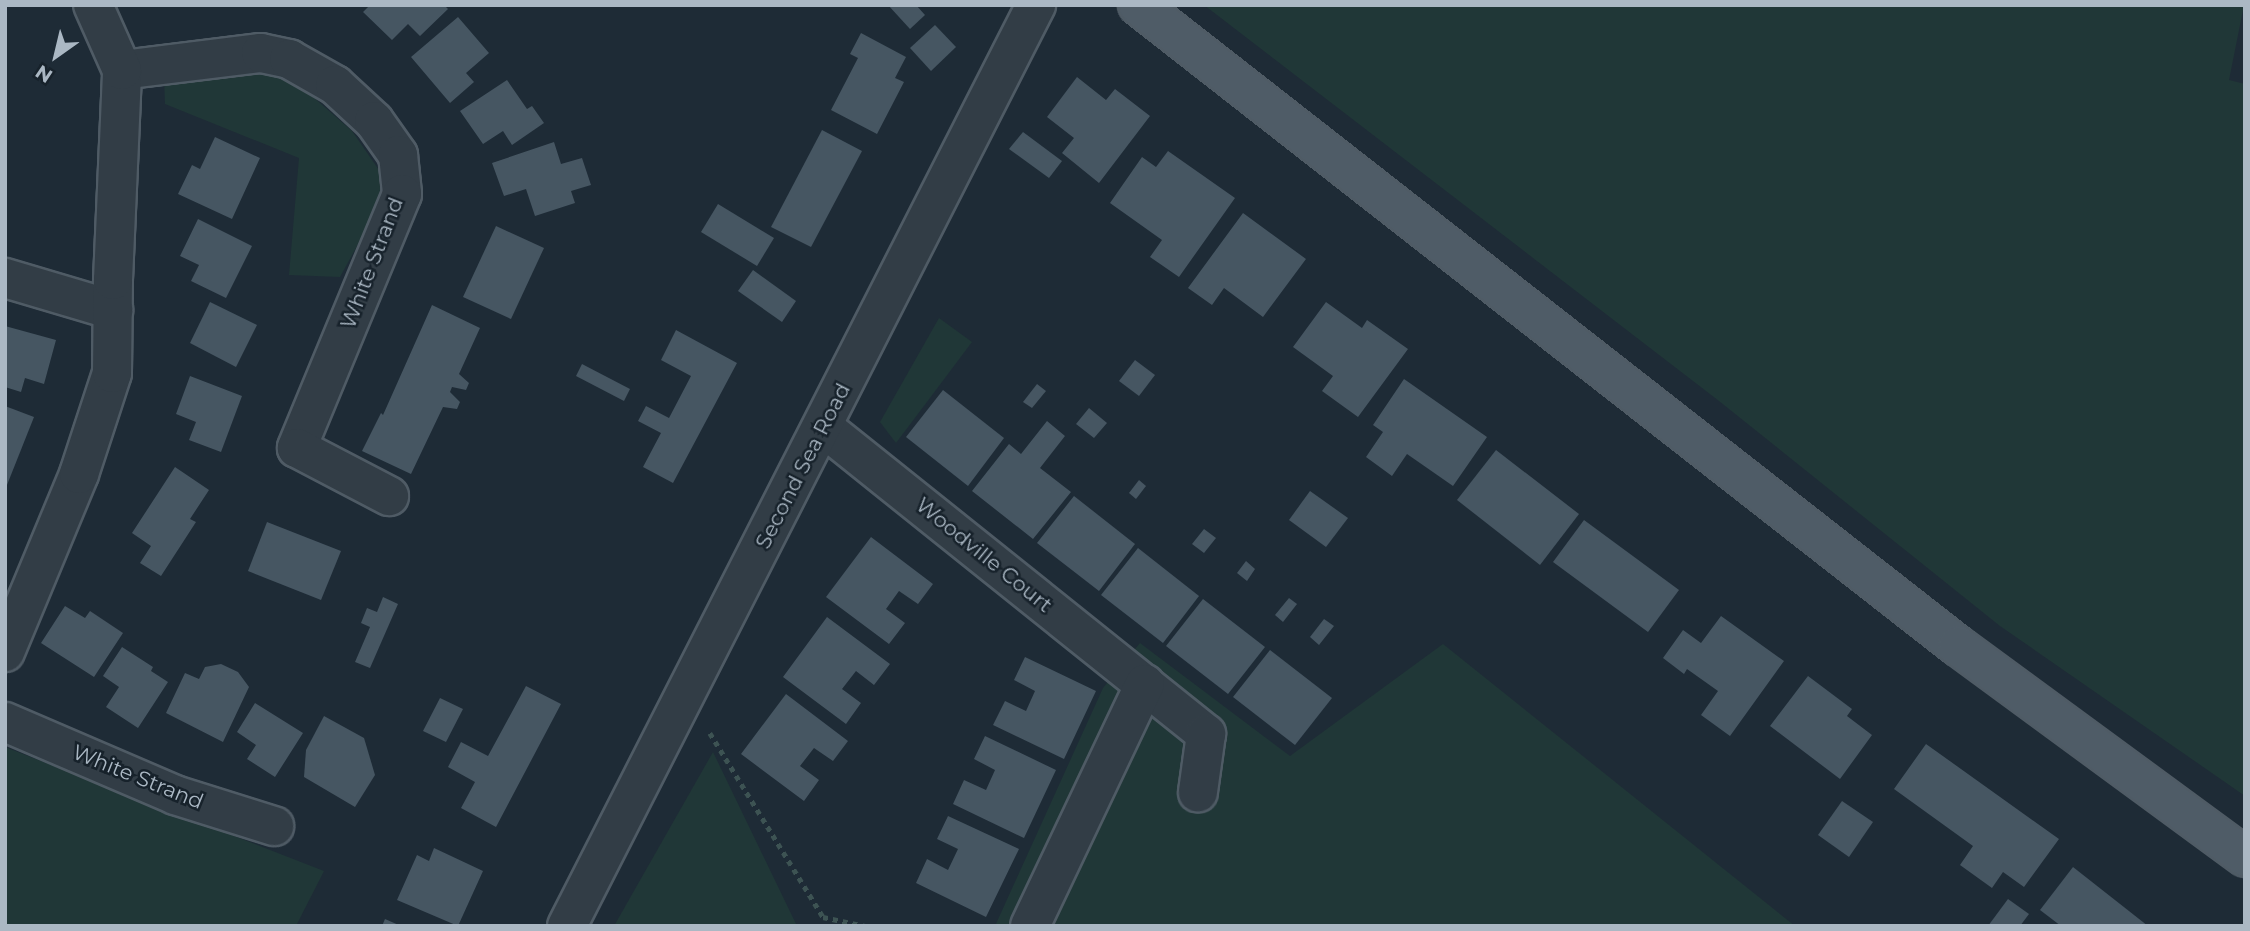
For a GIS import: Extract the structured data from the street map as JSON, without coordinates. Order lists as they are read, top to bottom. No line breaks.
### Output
{"streets":{"street":["White Strand","Second Sea Road","Woodville Court"]},"crossings":[["Second Sea Road","Woodville Court"]],"north":"bottom left"}
